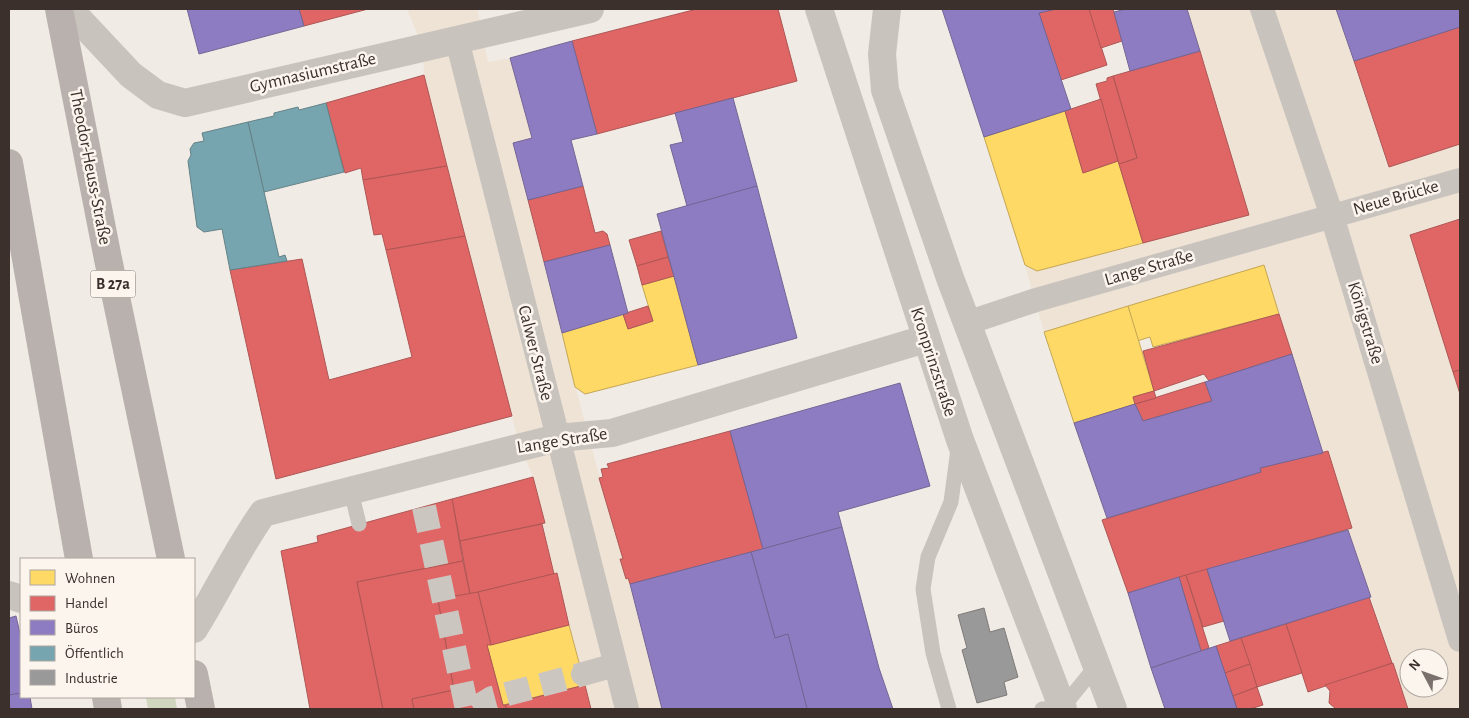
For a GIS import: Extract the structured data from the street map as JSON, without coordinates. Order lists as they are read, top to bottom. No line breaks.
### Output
{"streets":{"main road":["Theodor-Heuss-Straße","B 27a"],"street":["Gymnasiumstraße","Neue Brücke","Lange Straße","Königstraße","Calwer Straße","Kronprinzstraße"]},"crossings":[["Gymnasiumstraße","Calwer Straße"],["Neue Brücke","Lange Straße"],["Neue Brücke","Königstraße"],["Lange Straße","Königstraße"],["Lange Straße","Calwer Straße"],["Lange Straße","Kronprinzstraße"]],"legend":["Wohnen","Handel","Büros","Öffentlich","Industrie"],"north":"top left"}
